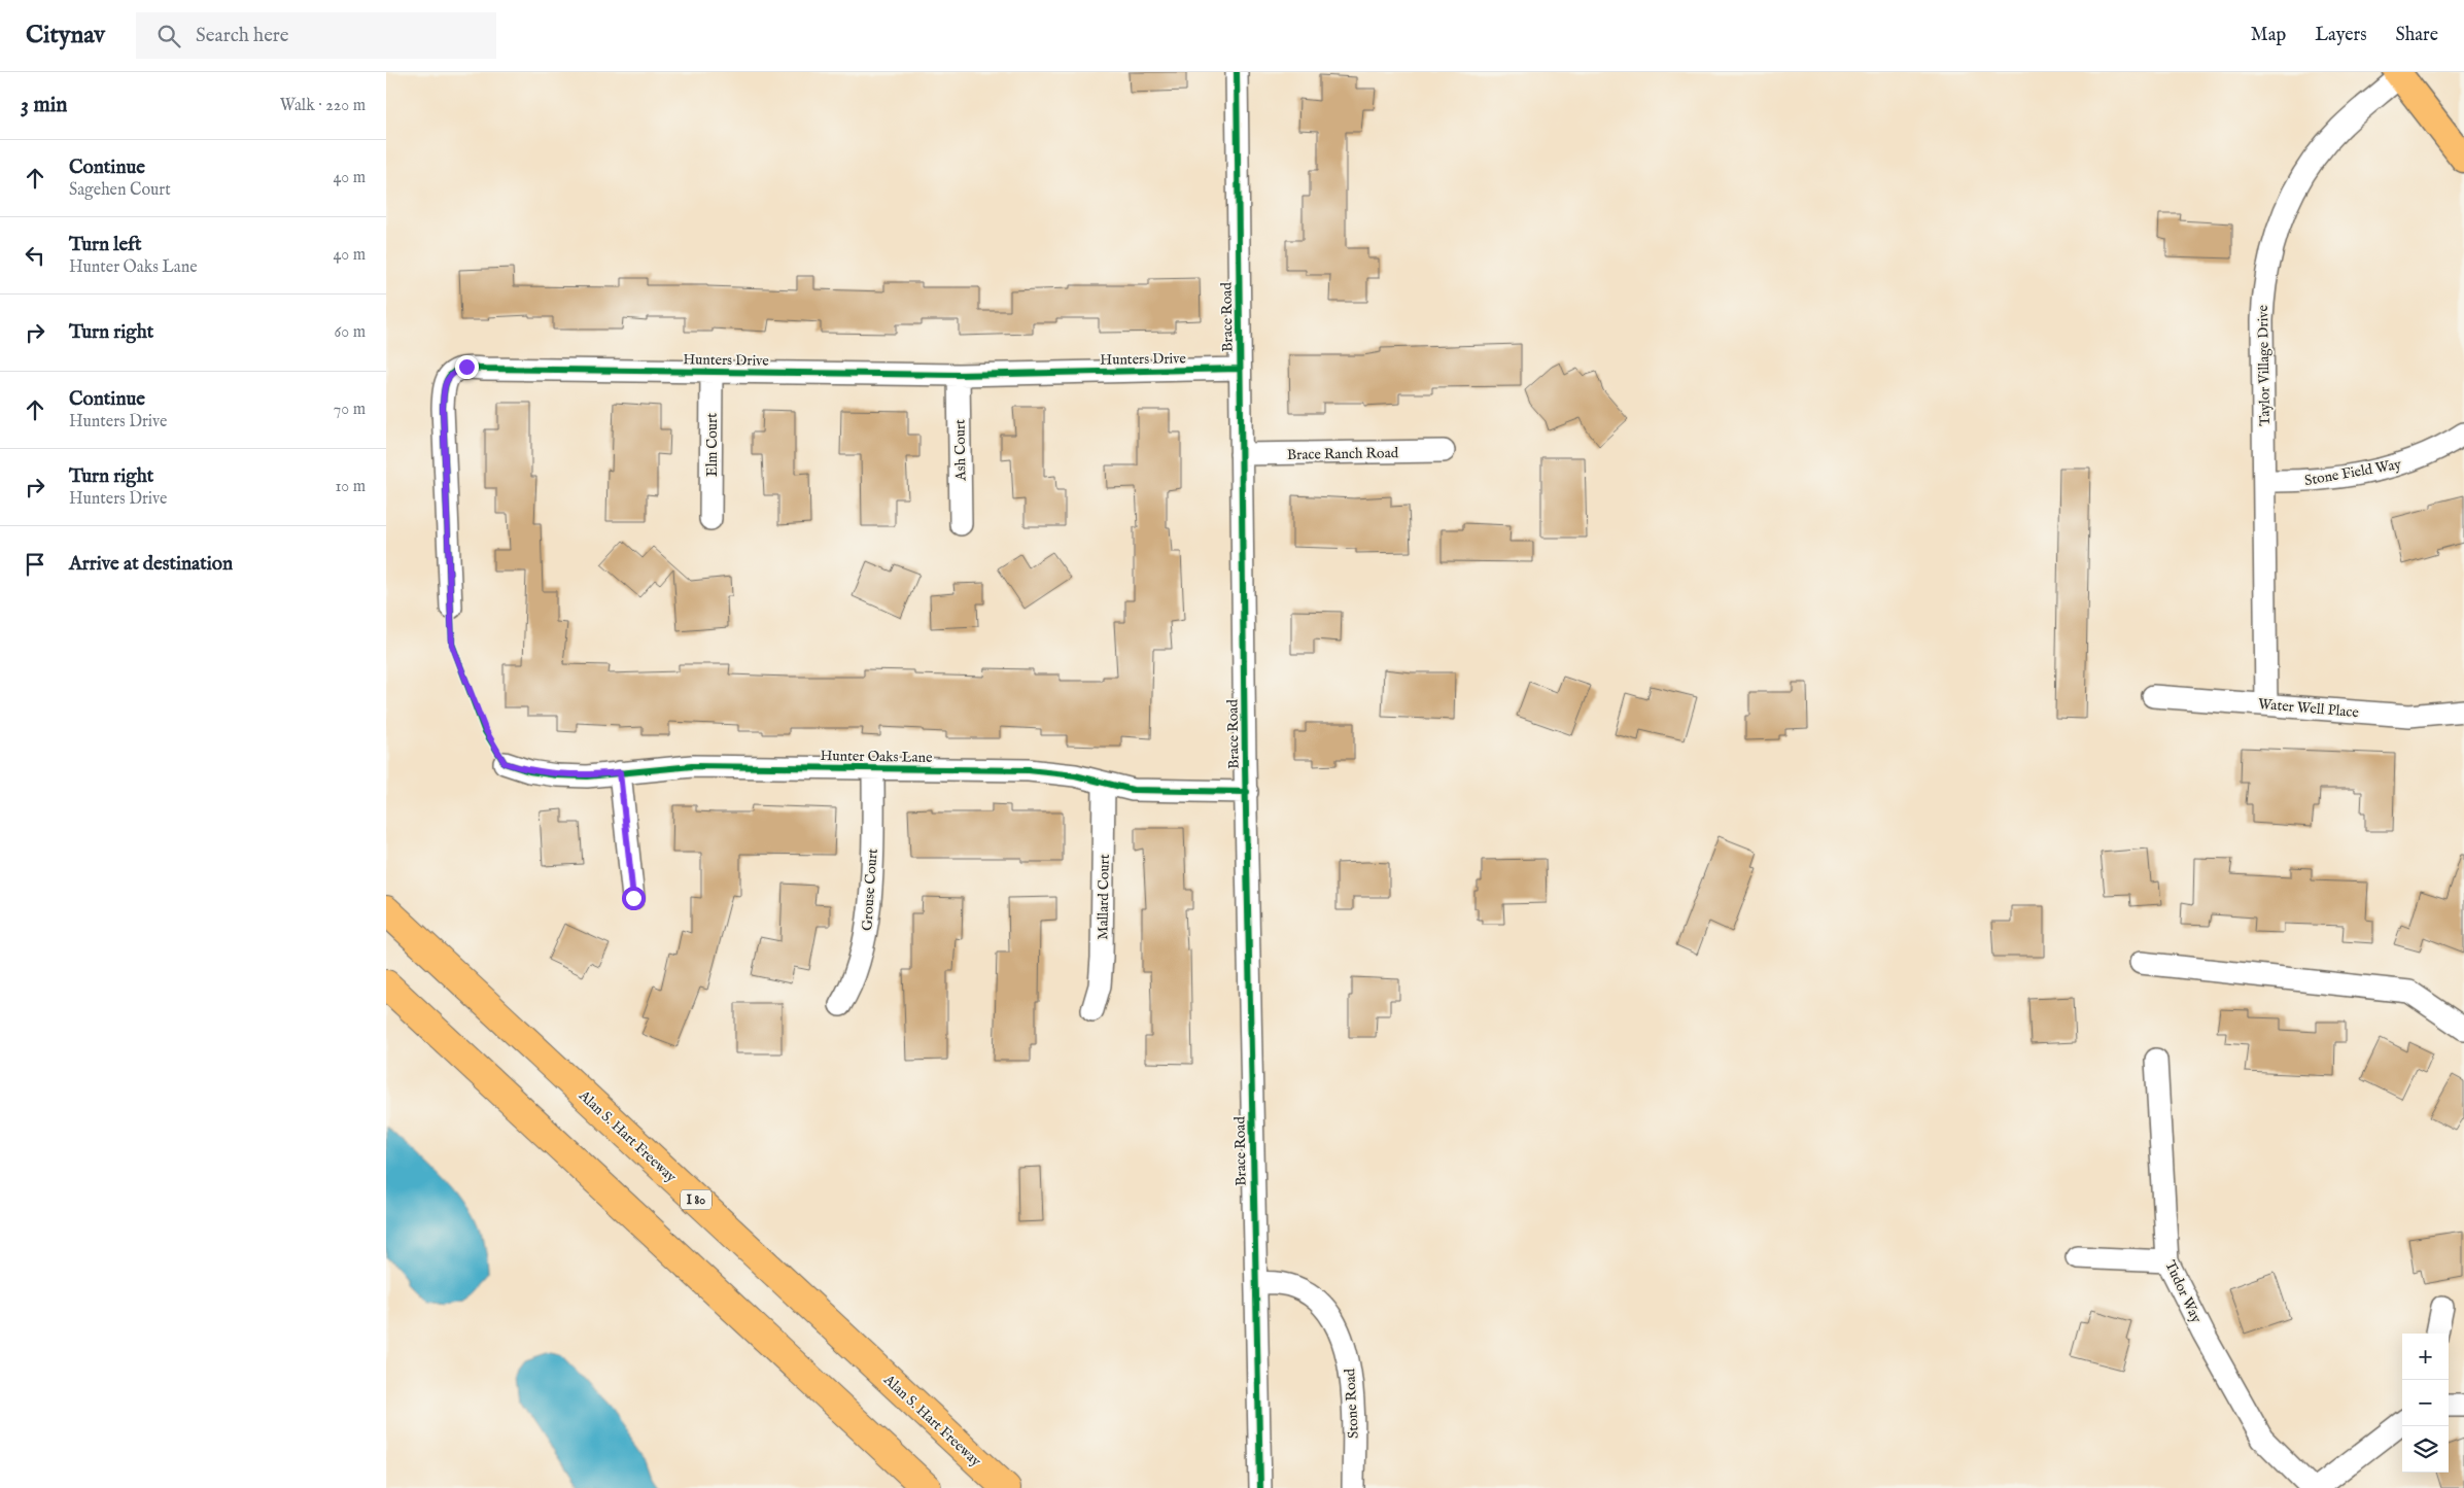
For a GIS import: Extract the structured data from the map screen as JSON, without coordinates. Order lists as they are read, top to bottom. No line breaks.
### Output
{"streets":{"highway":["Alan S. Hart Freeway","I 80"],"street":["Brace Road","Hunters Drive","Taylor Village Drive","Elm Court","Ash Court","Brace Ranch Road","Stone Field Way","Water Well Place","Hunter Oaks Lane","Grouse Court","Mallard Court","Tudor Way","Stone Road"]},"crossings":[["Brace Road","Hunters Drive"],["Brace Road","Brace Ranch Road"],["Brace Road","Hunter Oaks Lane"],["Brace Road","Stone Road"],["Hunters Drive","Elm Court"],["Hunters Drive","Ash Court"],["Taylor Village Drive","Stone Field Way"],["Taylor Village Drive","Water Well Place"],["Hunter Oaks Lane","Grouse Court"],["Hunter Oaks Lane","Mallard Court"]],"page":{"header":"Citynav","search":"Search here","nav":["Map","Layers","Share"],"heading":["3 min","Walk · 220 m"],"list":[["Continue","Sagehen Court","40 m"],["Turn left","Hunter Oaks Lane","40 m"],["Turn right","60 m"],["Continue","Hunters Drive","70 m"],["Turn right","Hunters Drive","10 m"],"Arrive at destination"],"map_buttons":["+","−"]}}
